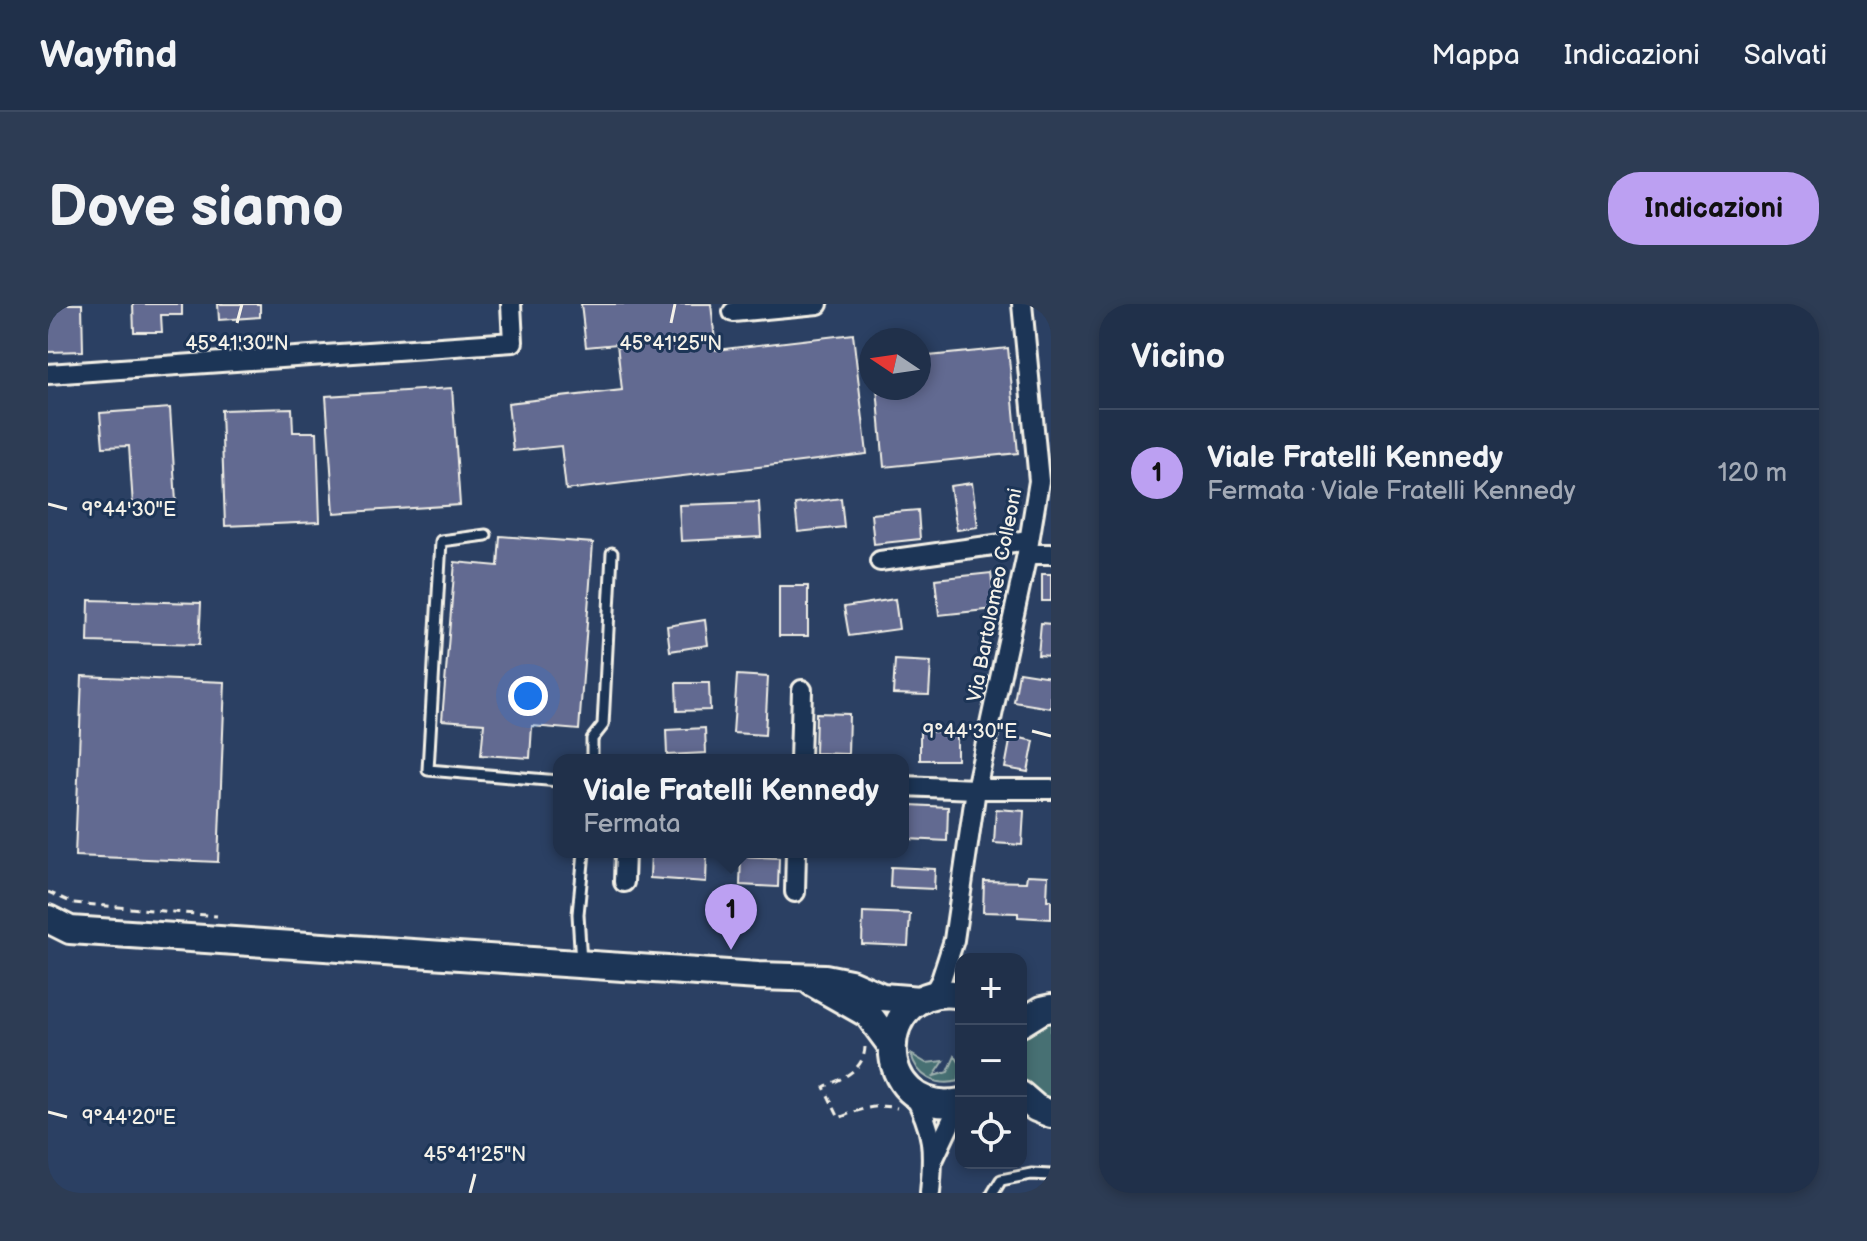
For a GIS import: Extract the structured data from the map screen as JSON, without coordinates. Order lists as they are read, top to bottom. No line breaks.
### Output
{"streets":{"street":["Via Bartolomeo Colleoni"]},"north":"left","page":{"header":"Wayfind","nav":["Mappa","Indicazioni","Salvati"],"buttons":"Indicazioni","title":"Dove siamo","heading":"Vicino","list":[{"mark":"1","name":"Viale Fratelli Kennedy","note":"Fermata · Viale Fratelli Kennedy","value":"120 m"}],"popup":["Viale Fratelli Kennedy","Fermata"],"pins":"1","map_buttons":["+","−"]},"coordinates":["45°41'30\"N","45°41'25\"N","9°44'30\"E","9°44'20\"E"]}
